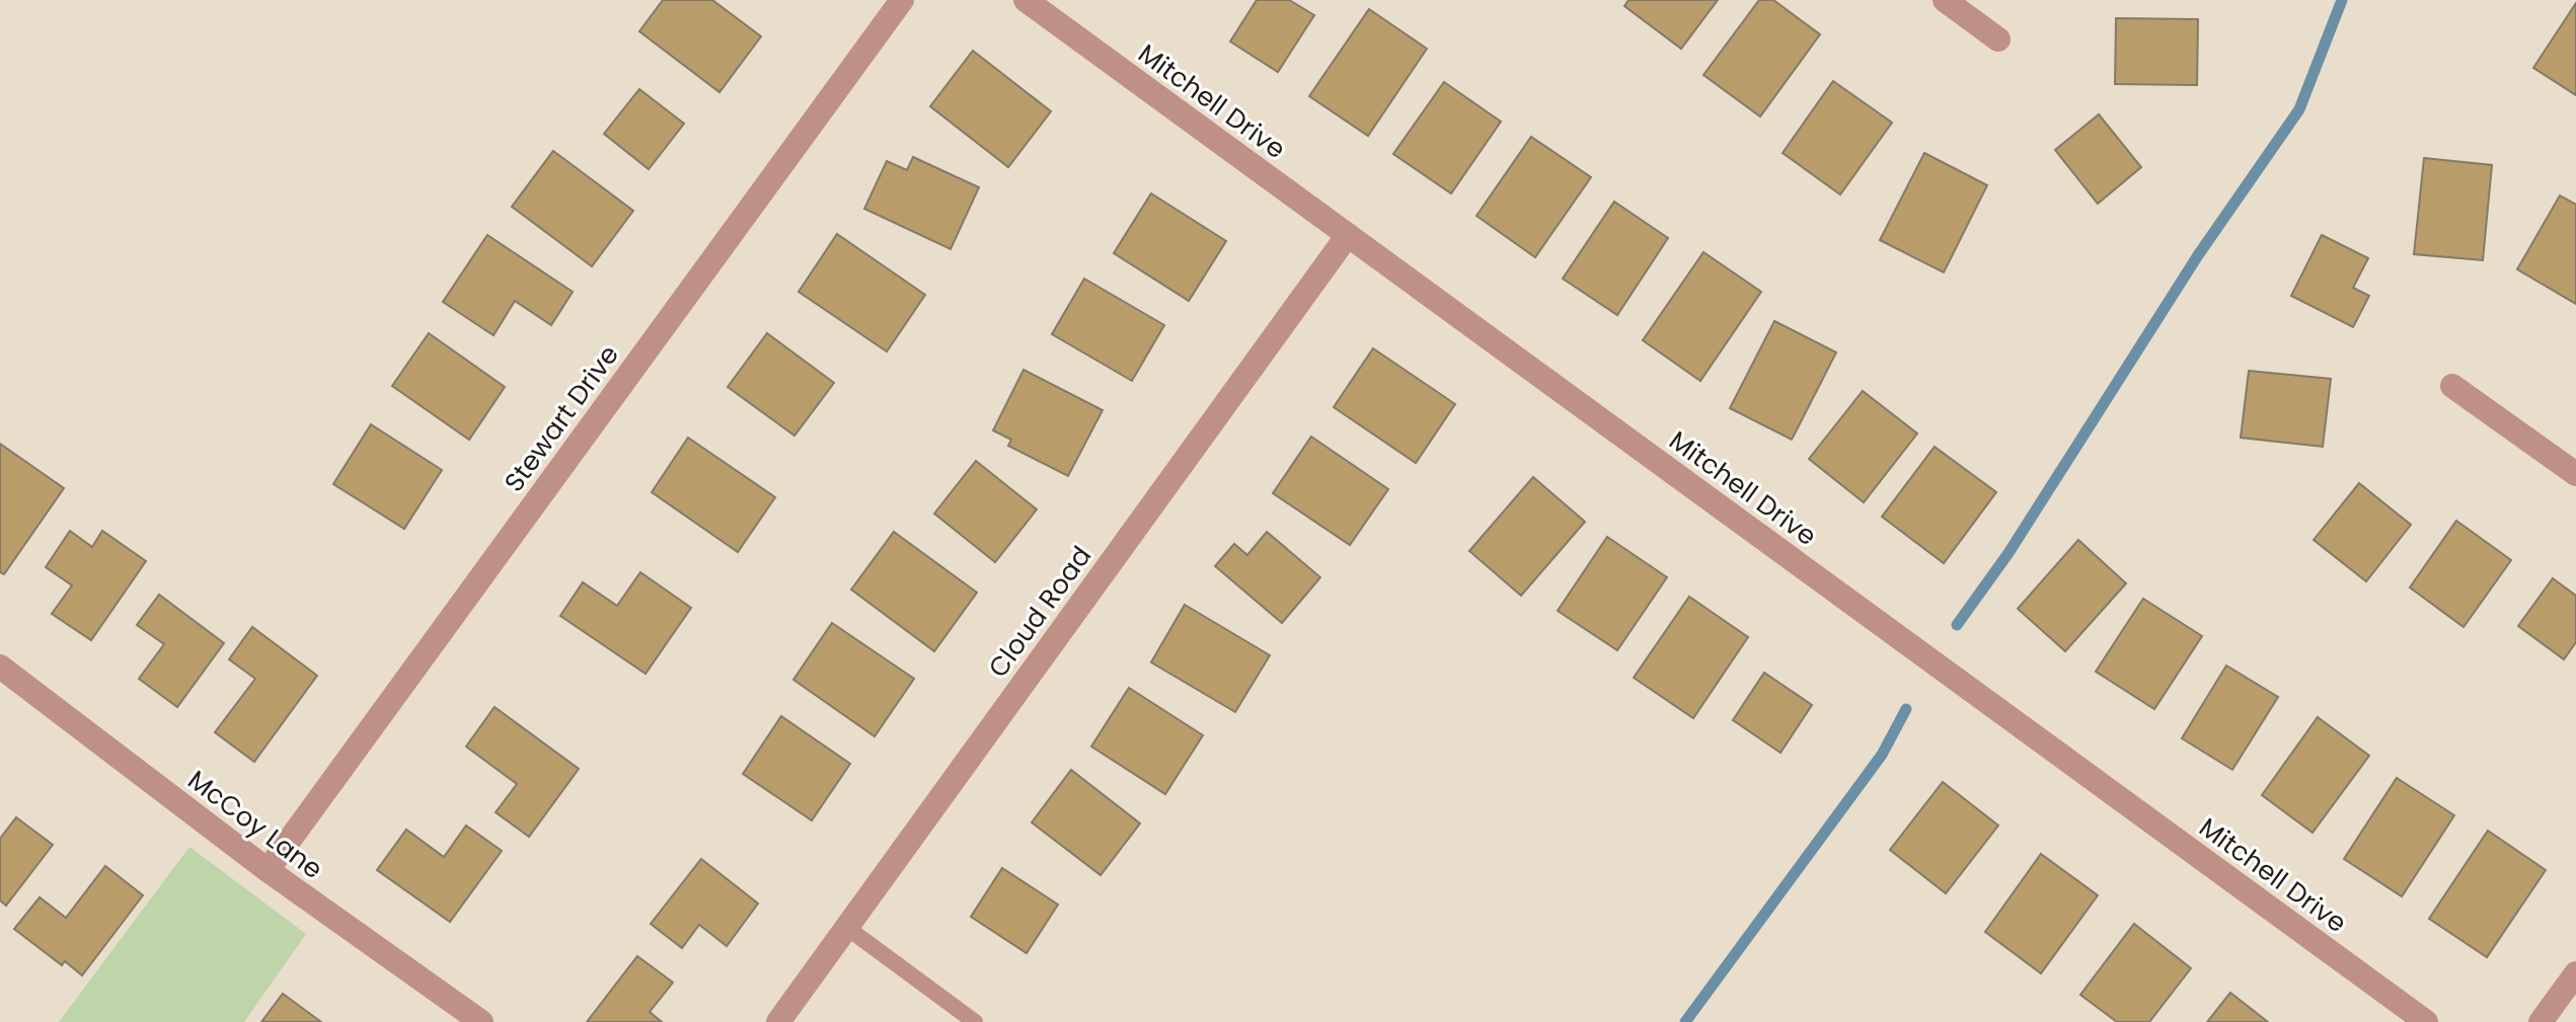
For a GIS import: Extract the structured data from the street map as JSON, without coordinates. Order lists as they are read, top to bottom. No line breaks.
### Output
{"streets":{"street":["Mitchell Drive","Stewart Drive","Cloud Road","McCoy Lane"]},"crossings":[["Mitchell Drive","Cloud Road"],["Stewart Drive","McCoy Lane"]]}
